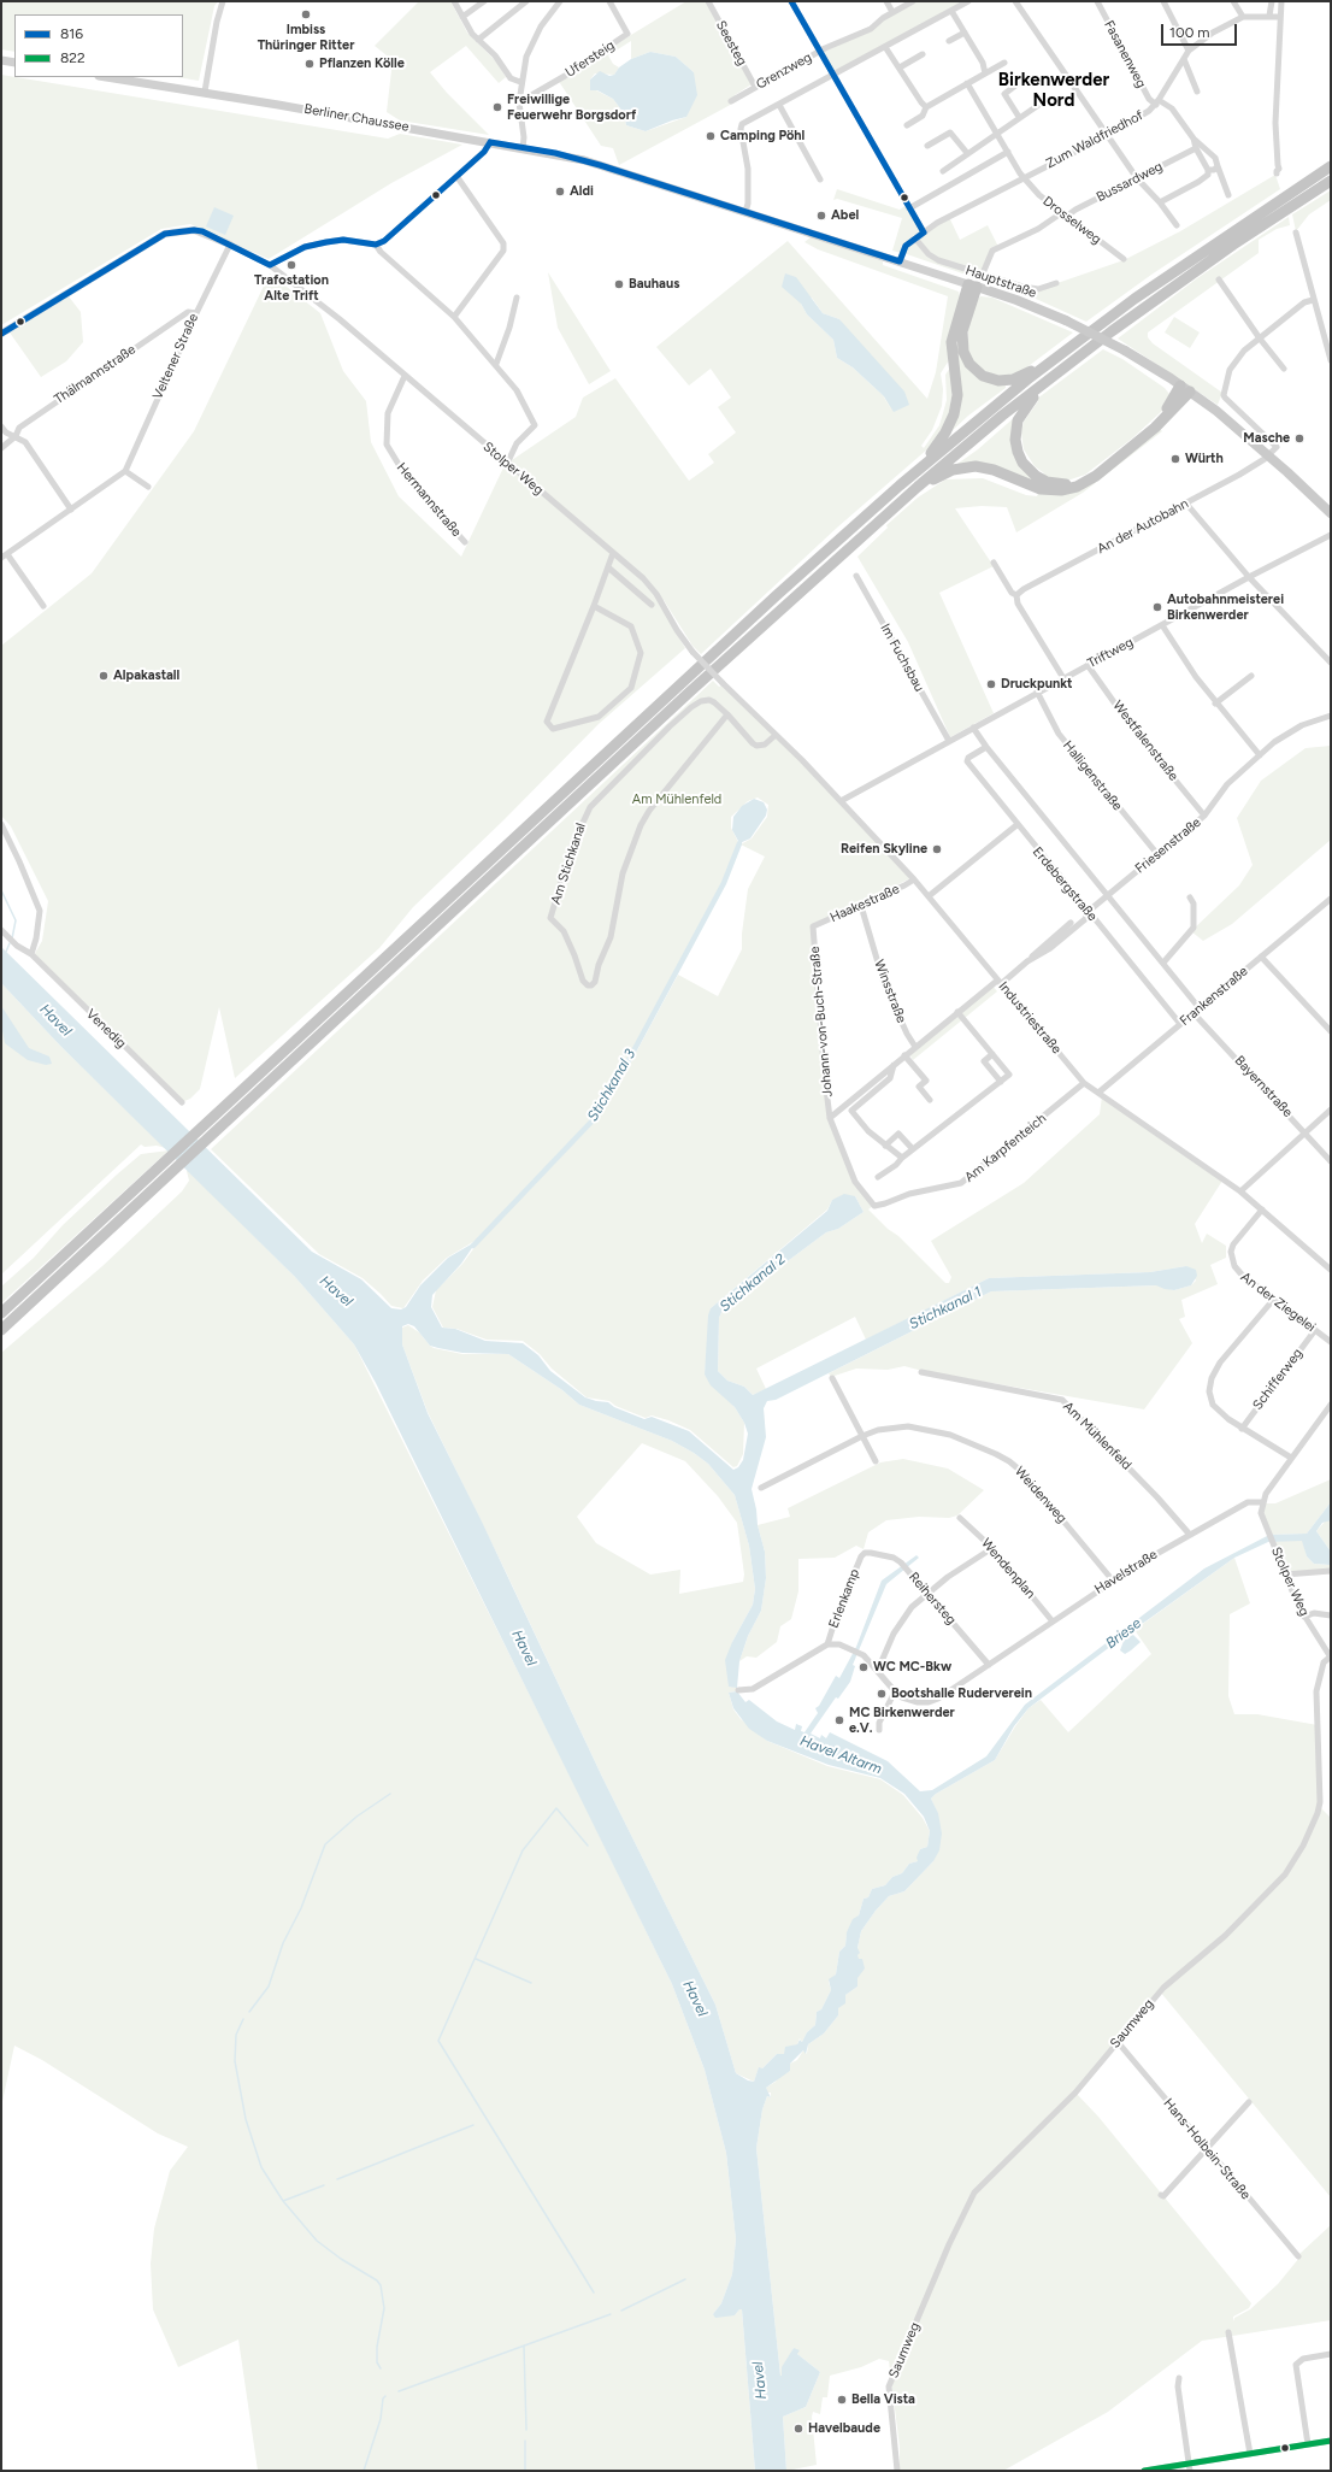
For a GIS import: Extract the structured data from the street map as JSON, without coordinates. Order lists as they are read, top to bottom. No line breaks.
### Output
{"streets":{"main road":["Berliner Chaussee","Hauptstraße"],"street":["Seesteg","Fasanenweg","Ufersteig","Grenzweg","Zum Waldfriedhof","Bussardweg","Drosselweg","Veltener Straße","Thälmannstraße","Stolper Weg","Hermannstraße","An der Autobahn","Triftweg","Im Fuchsbau","Westfalenstraße","Halligenstraße","Friesenstraße","Am Stichkanal","Erdebergstraße","Haakestraße","Winsstraße","Frankenstraße","Industriestraße","Johann-von-Buch-Straße","Venedig","Bayernstraße","Am Karpfenteich","An der Ziegelei","Schifferweg","Am Mühlenfeld","Weidenweg","Wendenplan","Havelstraße","Erlenkamp","Reihersteg","Saumweg","Hans-Holbein-Straße"]},"crossings":[["Seesteg","Grenzweg"],["Fasanenweg","Zum Waldfriedhof"],["Fasanenweg","Bussardweg"],["Berliner Chaussee","Hauptstraße"],["Zum Waldfriedhof","Drosselweg"],["Zum Waldfriedhof","Hauptstraße"],["Bussardweg","Drosselweg"],["Bussardweg","Hauptstraße"],["Hauptstraße","An der Autobahn"],["Veltener Straße","Thälmannstraße"],["Veltener Straße","Stolper Weg"],["Stolper Weg","Hermannstraße"],["Stolper Weg","Industriestraße"],["Stolper Weg","Havelstraße"],["Stolper Weg","Saumweg"],["Triftweg","Im Fuchsbau"],["Triftweg","Westfalenstraße"],["Triftweg","Halligenstraße"],["Triftweg","Erdebergstraße"],["Triftweg","Industriestraße"],["Westfalenstraße","Friesenstraße"],["Halligenstraße","Friesenstraße"],["Friesenstraße","Erdebergstraße"],["Friesenstraße","Winsstraße"],["Friesenstraße","Industriestraße"],["Friesenstraße","Johann-von-Buch-Straße"],["Friesenstraße","Am Karpfenteich"],["Am Stichkanal","Industriestraße"],["Erdebergstraße","Frankenstraße"],["Erdebergstraße","Bayernstraße"],["Haakestraße","Winsstraße"],["Haakestraße","Industriestraße"],["Haakestraße","Johann-von-Buch-Straße"],["Frankenstraße","Industriestraße"],["Frankenstraße","Bayernstraße"],["Industriestraße","Am Karpfenteich"],["Industriestraße","An der Ziegelei"],["Johann-von-Buch-Straße","Am Karpfenteich"],["An der Ziegelei","Schifferweg"],["Am Mühlenfeld","Havelstraße"],["Weidenweg","Havelstraße"],["Wendenplan","Havelstraße"],["Havelstraße","Erlenkamp"],["Havelstraße","Reihersteg"],["Erlenkamp","Reihersteg"],["Saumweg","Hans-Holbein-Straße"]],"districts":["Birkenwerder Nord"],"water":["Havel","Stichkanal 3","Stichkanal 2","Stichkanal 1","Briese","Havel Altarm"],"parks":["Am Mühlenfeld"],"places":["Imbiss Thüringer Ritter","Pflanzen Kölle","Freiwillige Feuerwehr Borgsdorf","Camping Pöhl","Aldi","Abel","Trafostation Alte Trift","Bauhaus","Masche","Würth","Autobahnmeisterei Birkenwerder","Alpakastall","Druckpunkt","Reifen Skyline","WC MC-Bkw","Bootshalle Ruderverein","MC Birkenwerder e.V.","Bella Vista","Havelbaude"],"lines":["transit line 816","transit line 822"],"legend":["816","822"],"scale_bar":"100 m"}
